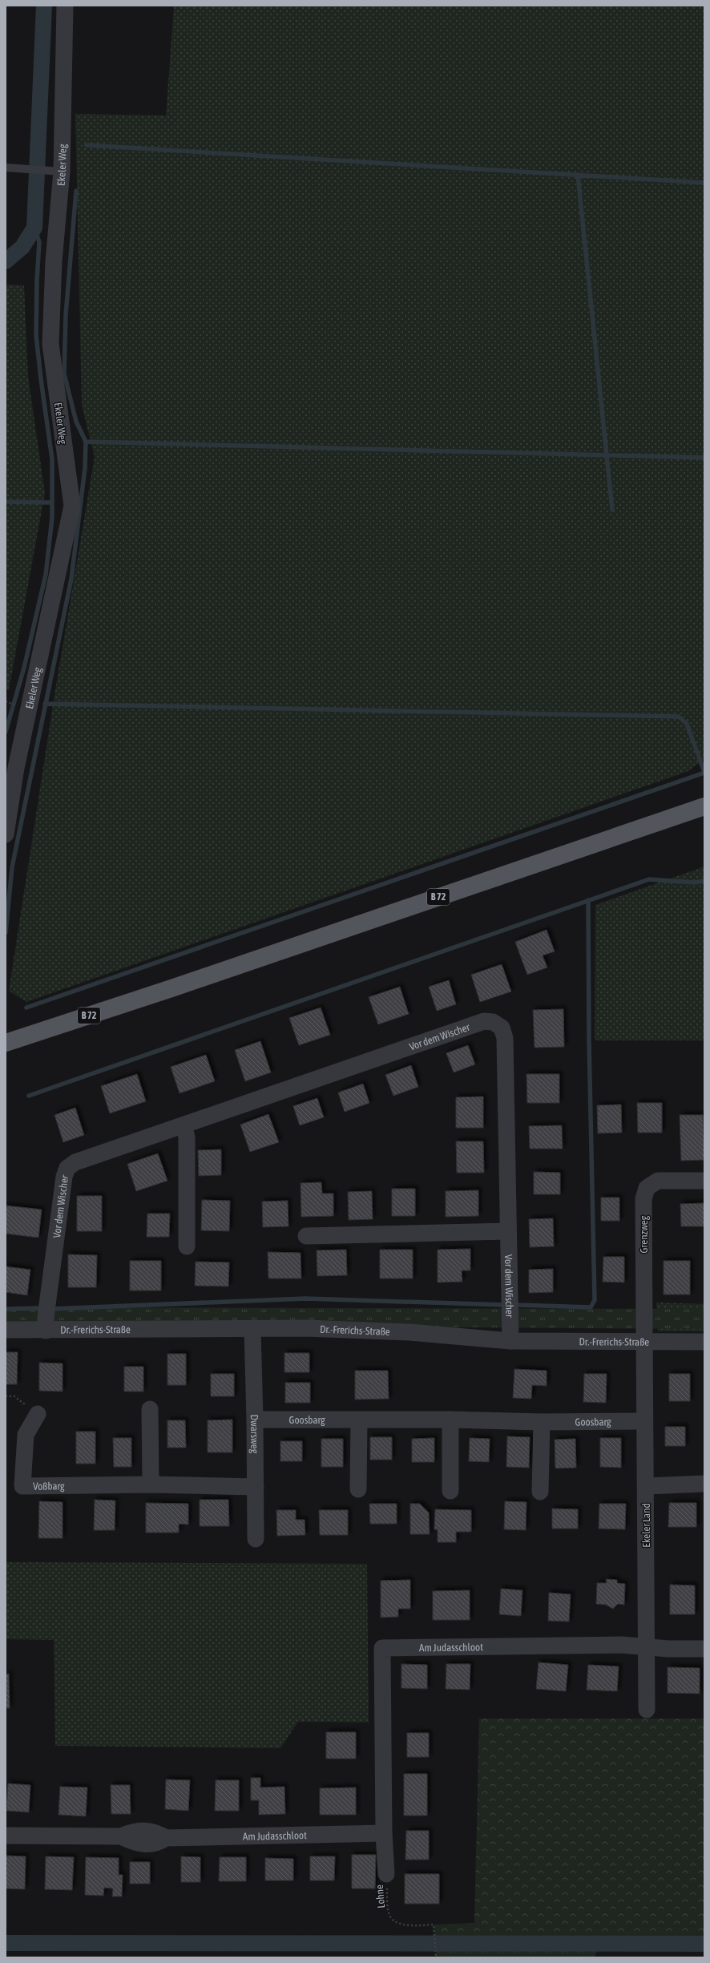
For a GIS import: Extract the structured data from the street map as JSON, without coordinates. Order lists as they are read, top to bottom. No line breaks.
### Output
{"streets":{"main road":["B 72"],"street":["Ekeler Weg","Vor dem Wischer","Grenzweg","Dr.-Frerichs-Straße","Goosbarg","Dwarsweg","Voßbarg","Ekeler Land","Am Judasschloot"],"path":["Lohne"]},"crossings":[["Vor dem Wischer","Dr.-Frerichs-Straße"],["Grenzweg","Dr.-Frerichs-Straße"],["Grenzweg","Ekeler Land"],["Dr.-Frerichs-Straße","Dwarsweg"],["Dr.-Frerichs-Straße","Ekeler Land"],["Goosbarg","Dwarsweg"],["Goosbarg","Ekeler Land"],["Dwarsweg","Voßbarg"],["Ekeler Land","Am Judasschloot"],["Am Judasschloot","Lohne"]]}
